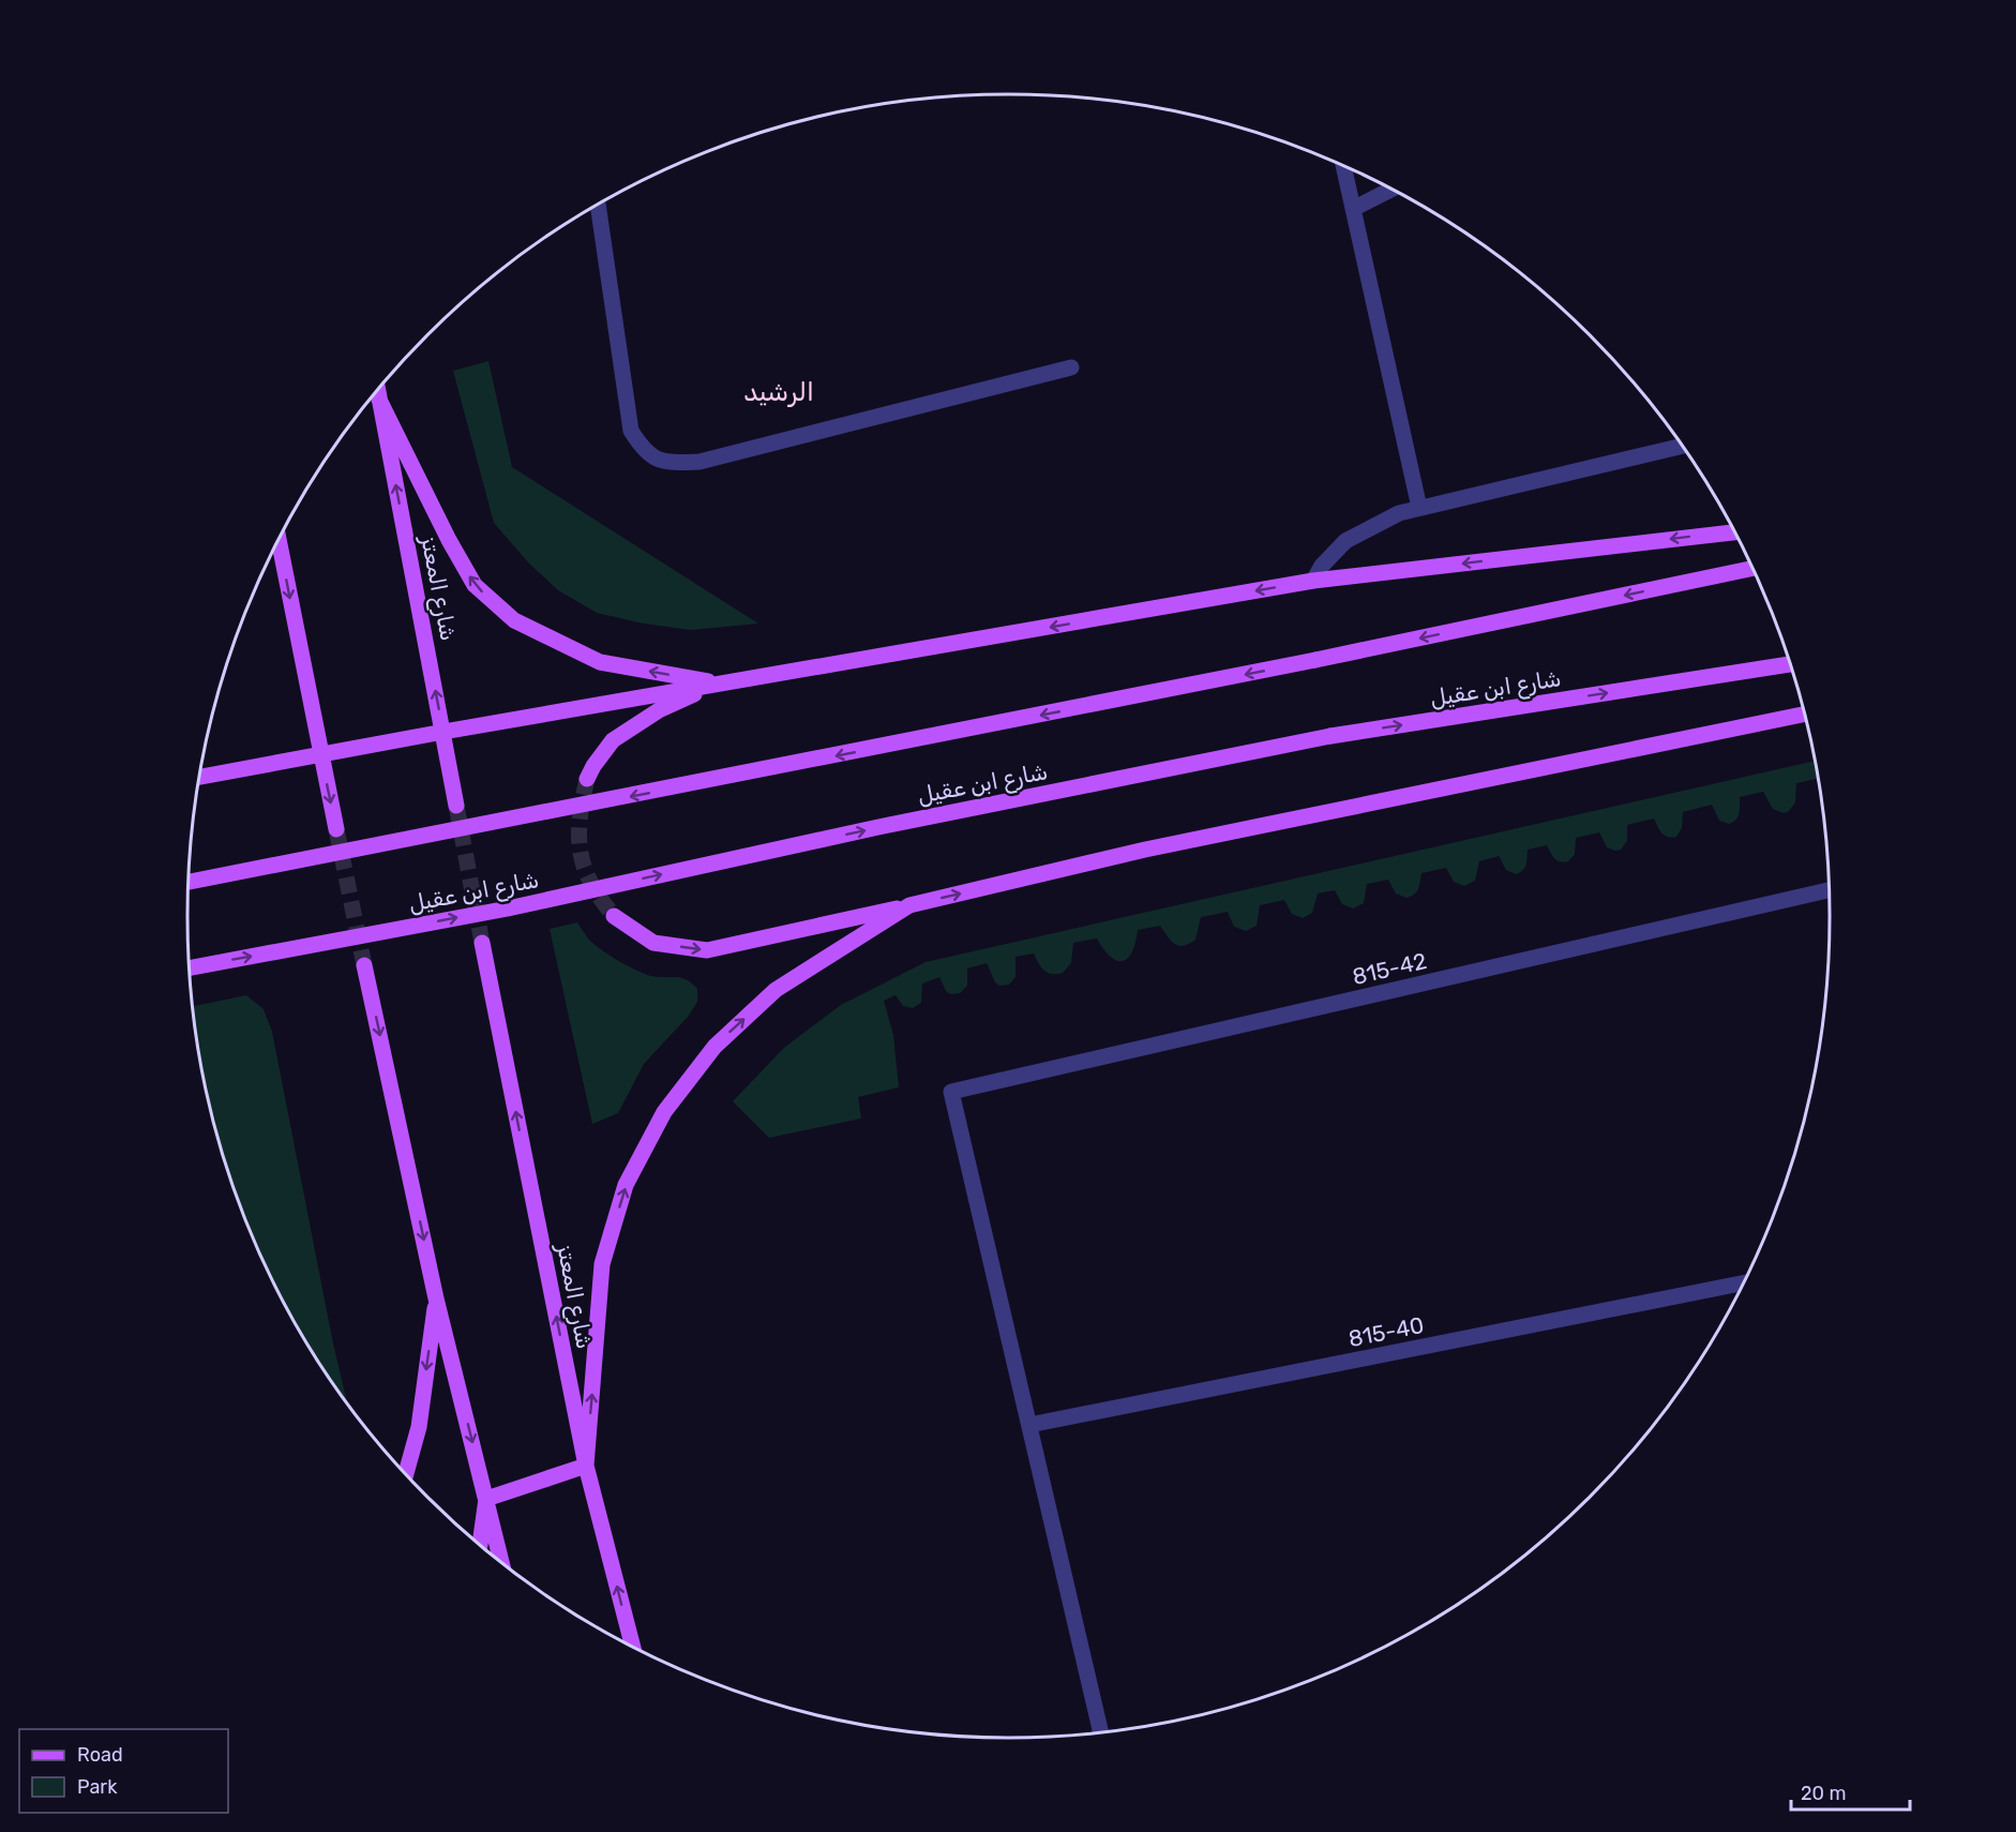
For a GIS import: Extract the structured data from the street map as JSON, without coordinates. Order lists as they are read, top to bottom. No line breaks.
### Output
{"streets":{"main road":["شارع المعتز","شارع ابن عقيل"],"street":["815-42","815-40"]},"crossings":[["815-42","815-40"]],"districts":["الرشيد"],"legend":["Road","Park"],"scale_bar":"20 m"}
